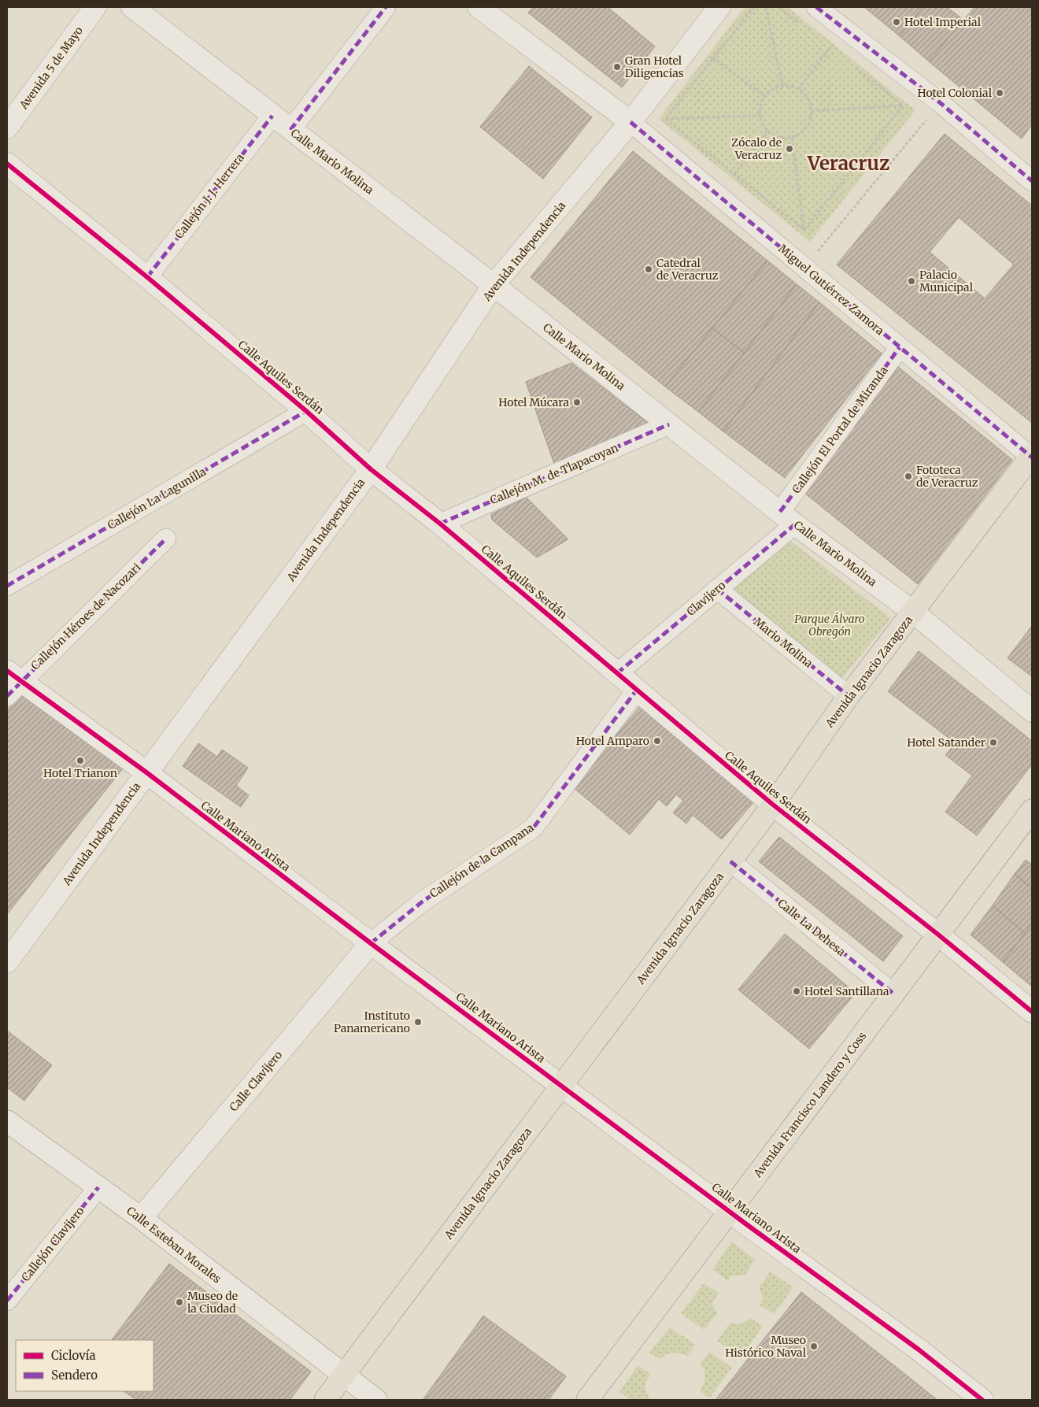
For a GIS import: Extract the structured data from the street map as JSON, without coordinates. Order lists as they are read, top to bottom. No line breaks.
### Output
{"streets":{"main road":["Avenida Ignacio Zaragoza","Avenida Francisco Landero y Coss"],"street":["Avenida 5 de Mayo","Calle Mario Molina","Callejón J. J. Herrera","Avenida Independencia","Miguel Gutiérrez Zamora","Calle Aquiles Serdán","Callejón El Portal de Miranda","Callejón M. de Tlapacoyan","Callejón La Lagunilla","Clavijero","Callejón Héroes de Nacozari","Mario Molina","Calle Mariano Arista","Callejón de la Campana","Calle La Dehesa","Calle Clavijero","Callejón Clavijero","Calle Esteban Morales"]},"crossings":[["Calle Mario Molina","Callejón J. J. Herrera"],["Calle Mario Molina","Avenida Independencia"],["Calle Mario Molina","Callejón El Portal de Miranda"],["Calle Mario Molina","Callejón M. de Tlapacoyan"],["Calle Mario Molina","Clavijero"],["Calle Mario Molina","Avenida Ignacio Zaragoza"],["Callejón J. J. Herrera","Calle Aquiles Serdán"],["Avenida Independencia","Miguel Gutiérrez Zamora"],["Avenida Independencia","Calle Aquiles Serdán"],["Avenida Independencia","Calle Mariano Arista"],["Miguel Gutiérrez Zamora","Callejón El Portal de Miranda"],["Miguel Gutiérrez Zamora","Avenida Ignacio Zaragoza"],["Calle Aquiles Serdán","Callejón M. de Tlapacoyan"],["Calle Aquiles Serdán","Callejón La Lagunilla"],["Calle Aquiles Serdán","Clavijero"],["Calle Aquiles Serdán","Avenida Ignacio Zaragoza"],["Calle Aquiles Serdán","Callejón de la Campana"],["Calle Aquiles Serdán","Avenida Francisco Landero y Coss"],["Callejón El Portal de Miranda","Clavijero"],["Clavijero","Mario Molina"],["Callejón Héroes de Nacozari","Calle Mariano Arista"],["Mario Molina","Avenida Ignacio Zaragoza"],["Avenida Ignacio Zaragoza","Calle Mariano Arista"],["Avenida Ignacio Zaragoza","Calle La Dehesa"],["Avenida Ignacio Zaragoza","Calle Esteban Morales"],["Calle Mariano Arista","Callejón de la Campana"],["Calle Mariano Arista","Calle Clavijero"],["Calle Mariano Arista","Avenida Francisco Landero y Coss"],["Callejón de la Campana","Calle Clavijero"],["Calle La Dehesa","Avenida Francisco Landero y Coss"],["Calle Clavijero","Calle Esteban Morales"],["Callejón Clavijero","Calle Esteban Morales"]],"districts":["Veracruz"],"parks":["Parque Álvaro Obregón"],"places":["Hotel Imperial","Gran Hotel Diligencias","Hotel Colonial","Zócalo de Veracruz","Catedral de Veracruz","Palacio Municipal","Hotel Múcara","Fototeca de Veracruz","Hotel Amparo","Hotel Satander","Hotel Trianon","Hotel Santillana","Instituto Panamericano","Museo de la Ciudad","Museo Histórico Naval"],"legend":["Ciclovía","Sendero"]}
